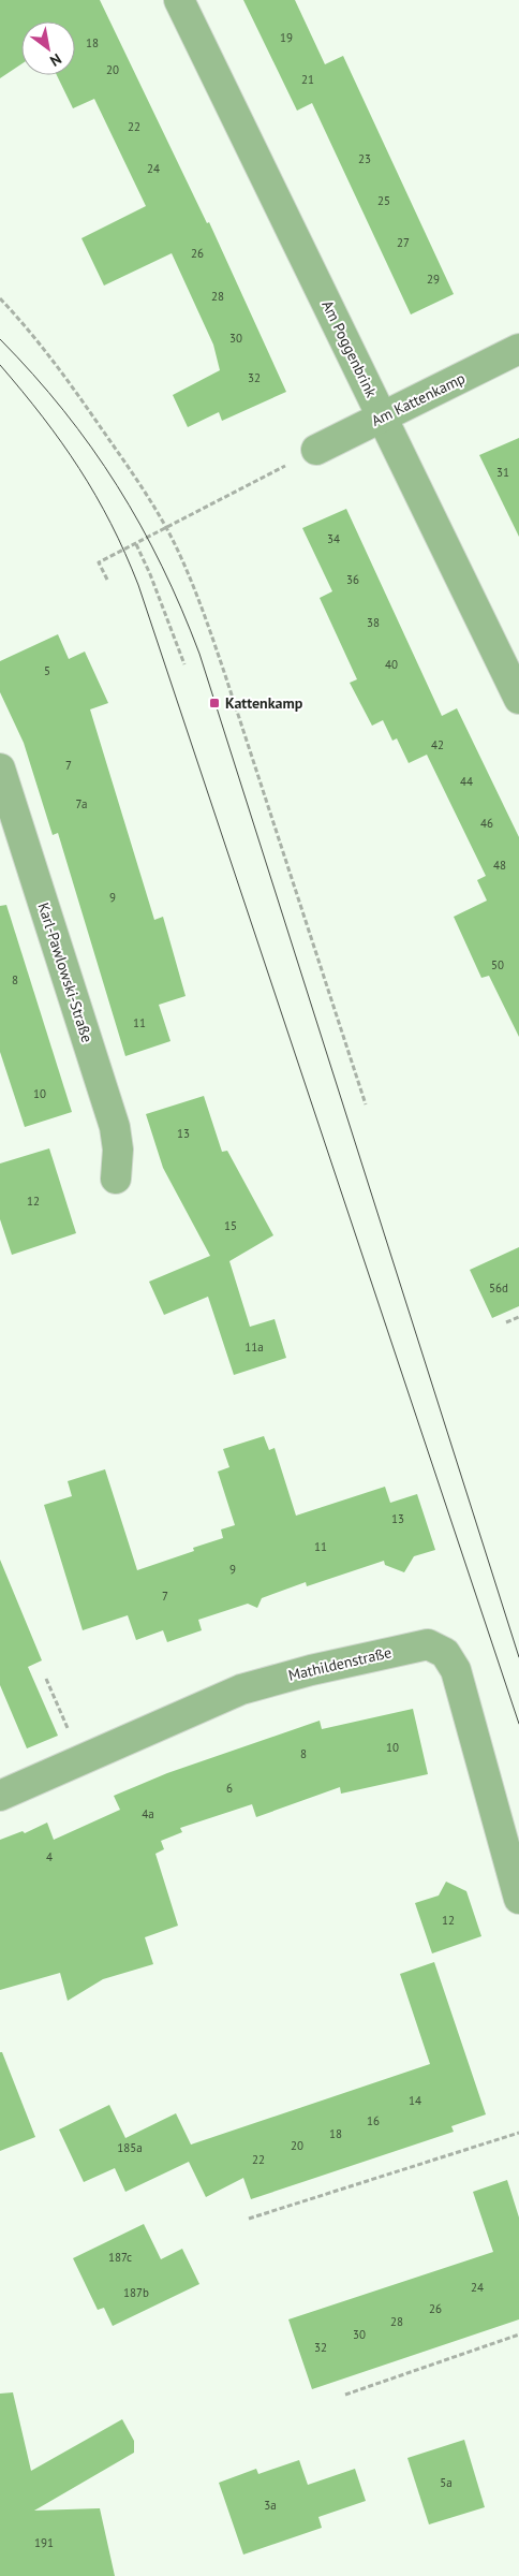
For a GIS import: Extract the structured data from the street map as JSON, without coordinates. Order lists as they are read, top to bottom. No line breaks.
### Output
{"streets":{"street":["Am Poggenbrink","Am Kattenkamp","Karl-Pawlowski-Straße","Mathildenstraße"]},"crossings":[["Am Poggenbrink","Am Kattenkamp"]],"places":{"transit":["Kattenkamp"]},"house_numbers":["19","18","20","21","22","23","24","25","27","26","29","28","30","32","31","34","36","38","40","5","42","7","44","7a","46","48","9","50","8","11","10","13","12","15","56d","11a","13","11","9","7","10","8","6","4a","4","12","14","16","18","20","185a","22","187c","24","187b","26","28","30","32","5a","3a","191"],"north":"bottom right"}
